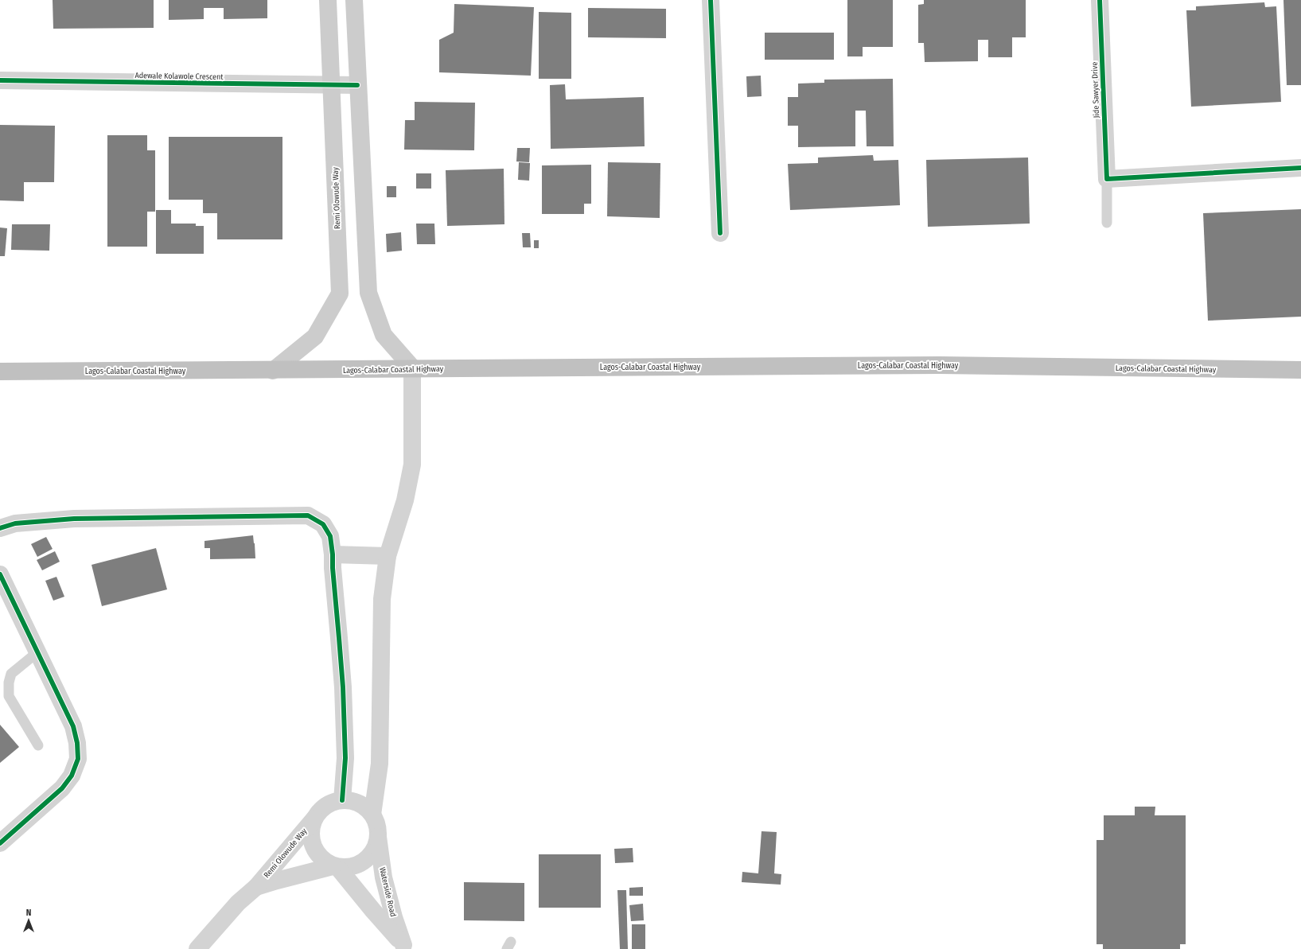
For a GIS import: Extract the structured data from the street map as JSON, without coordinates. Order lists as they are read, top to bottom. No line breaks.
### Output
{"streets":{"highway":["Lagos-Calabar Coastal Highway"],"main road":["Remi Olowude Way"],"street":["Adewale Kolawole Crescent","Jide Sawyer Drive","Waterside Road"]},"crossings":[["Adewale Kolawole Crescent","Remi Olowude Way"],["Remi Olowude Way","Lagos-Calabar Coastal Highway"],["Remi Olowude Way","Waterside Road"]],"north":"top"}
